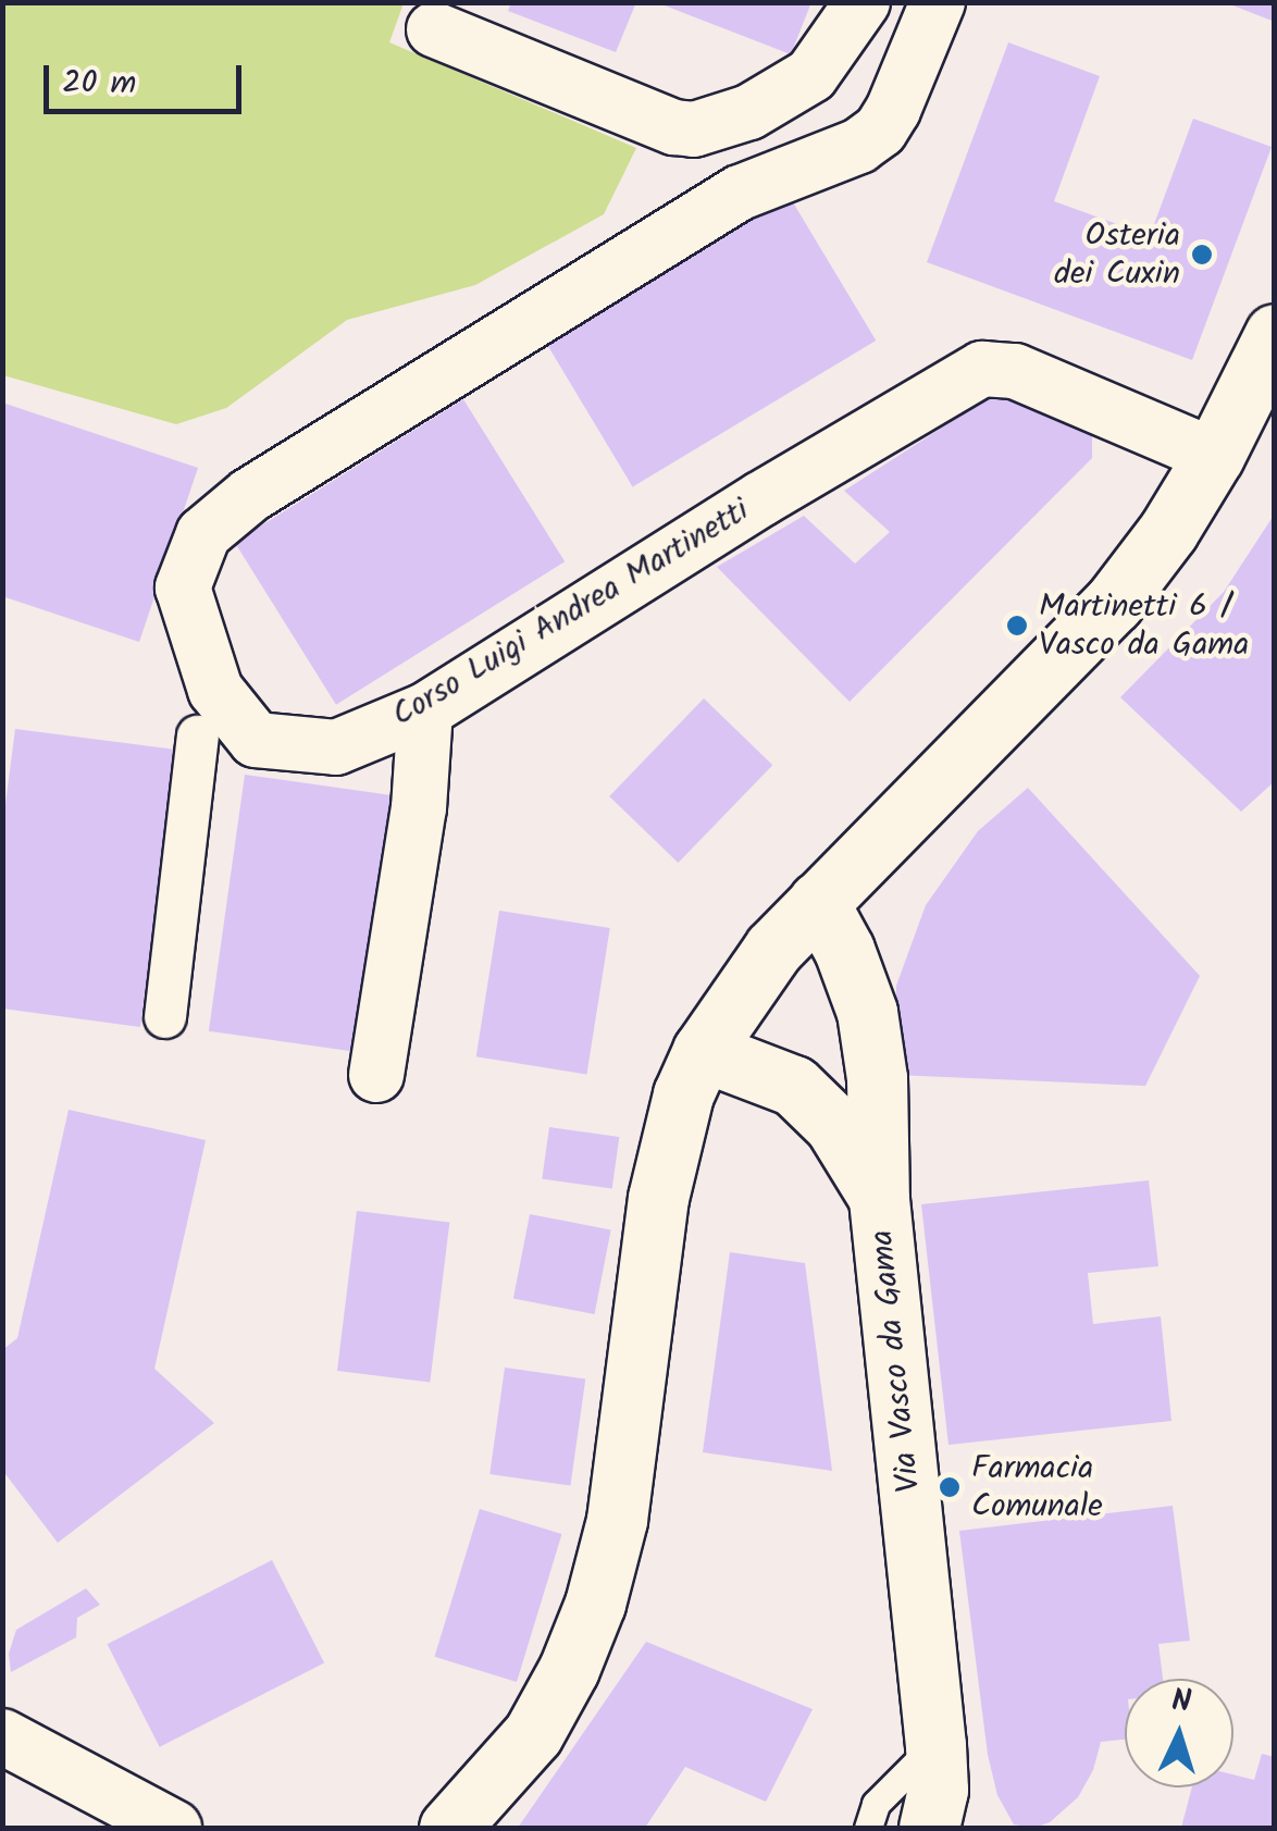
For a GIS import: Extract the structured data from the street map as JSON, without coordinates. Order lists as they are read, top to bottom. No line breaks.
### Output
{"streets":{"street":["Corso Luigi Andrea Martinetti","Via Vasco da Gama"]},"places":["Osteria dei Cuxin","Martinetti 6 / Vasco da Gama","Farmacia Comunale"],"scale_bar":"20 m","north":"top"}
